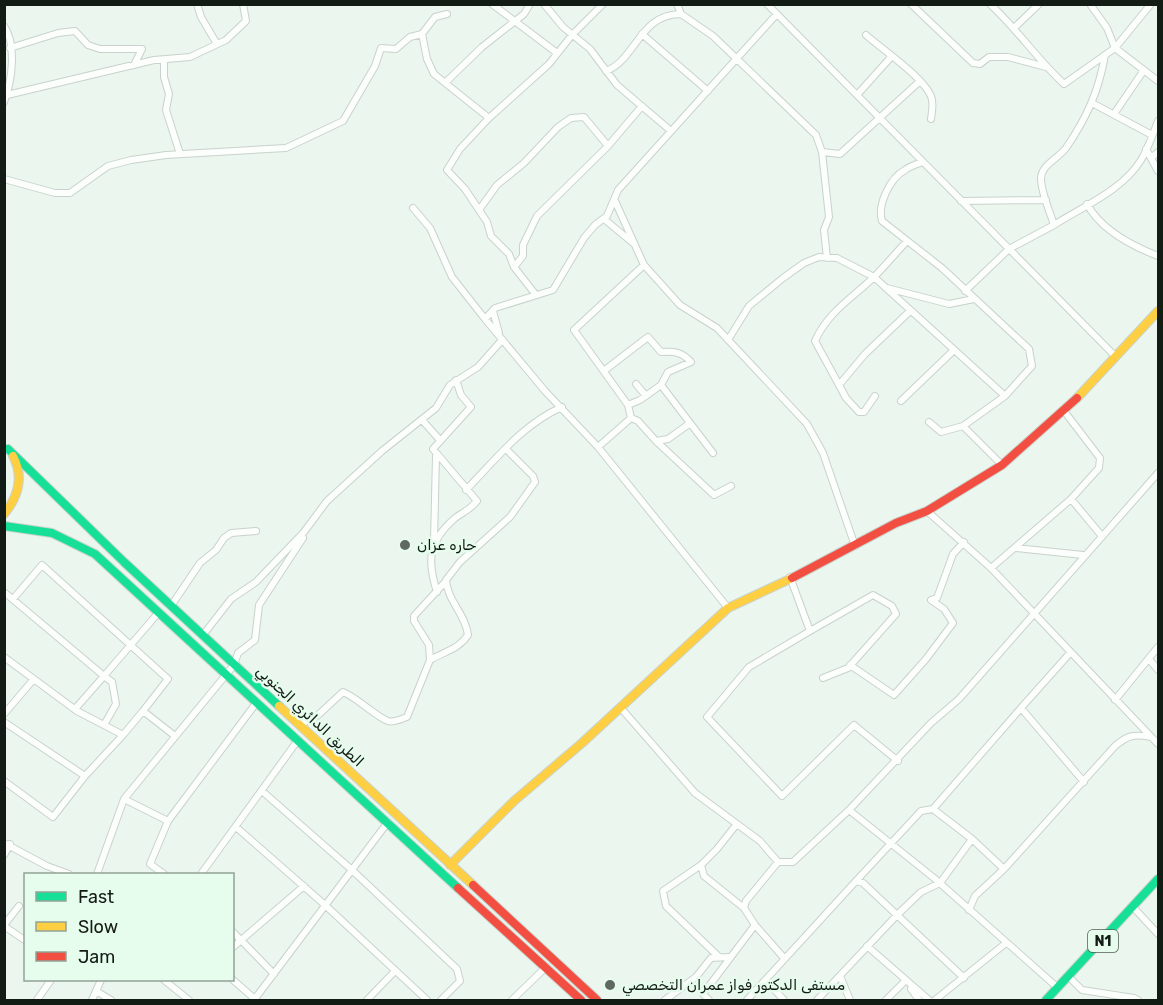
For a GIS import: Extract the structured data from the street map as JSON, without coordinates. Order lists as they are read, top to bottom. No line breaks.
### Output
{"streets":{"main road":["الطريق الدائري الجنوبي","N1"]},"places":["حاره عزان","مستفى الدكتور فواز عمران التخصصي"],"legend":["Fast","Slow","Jam"]}
